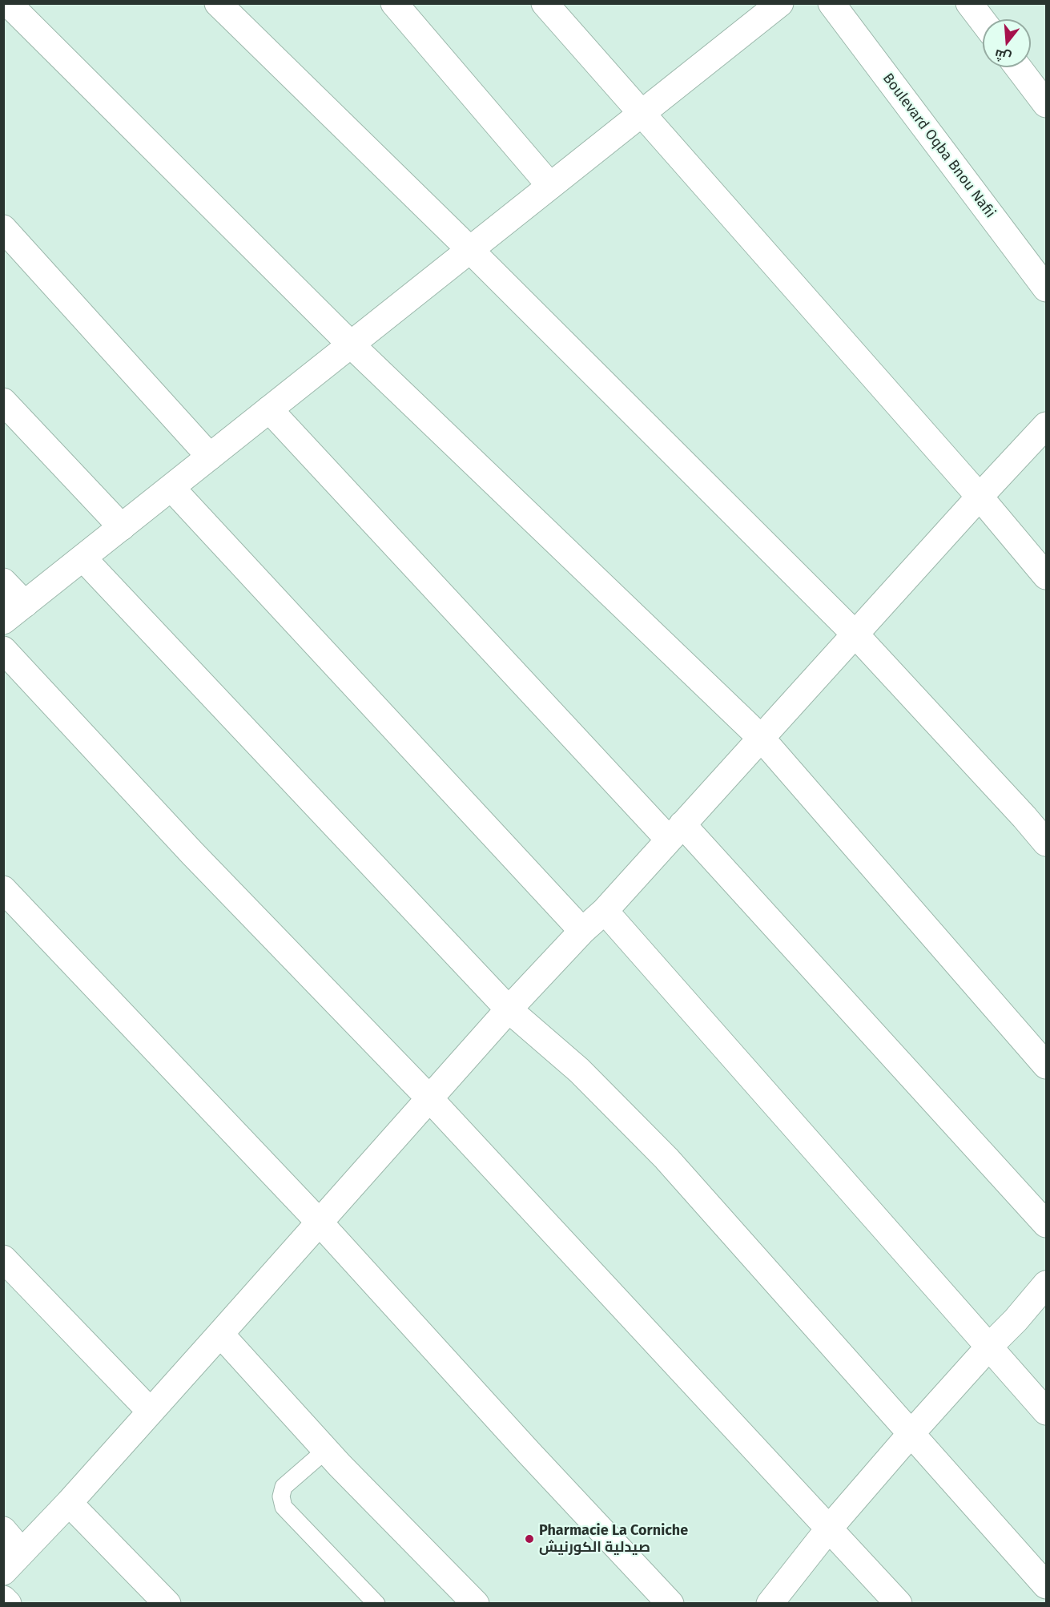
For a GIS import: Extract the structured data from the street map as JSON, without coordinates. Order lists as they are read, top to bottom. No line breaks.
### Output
{"streets":{"street":["Boulevard Oqba Bnou Nafii"]},"places":["Pharmacie La Corniche صيدلية الكورنيش"],"north":"bottom"}
